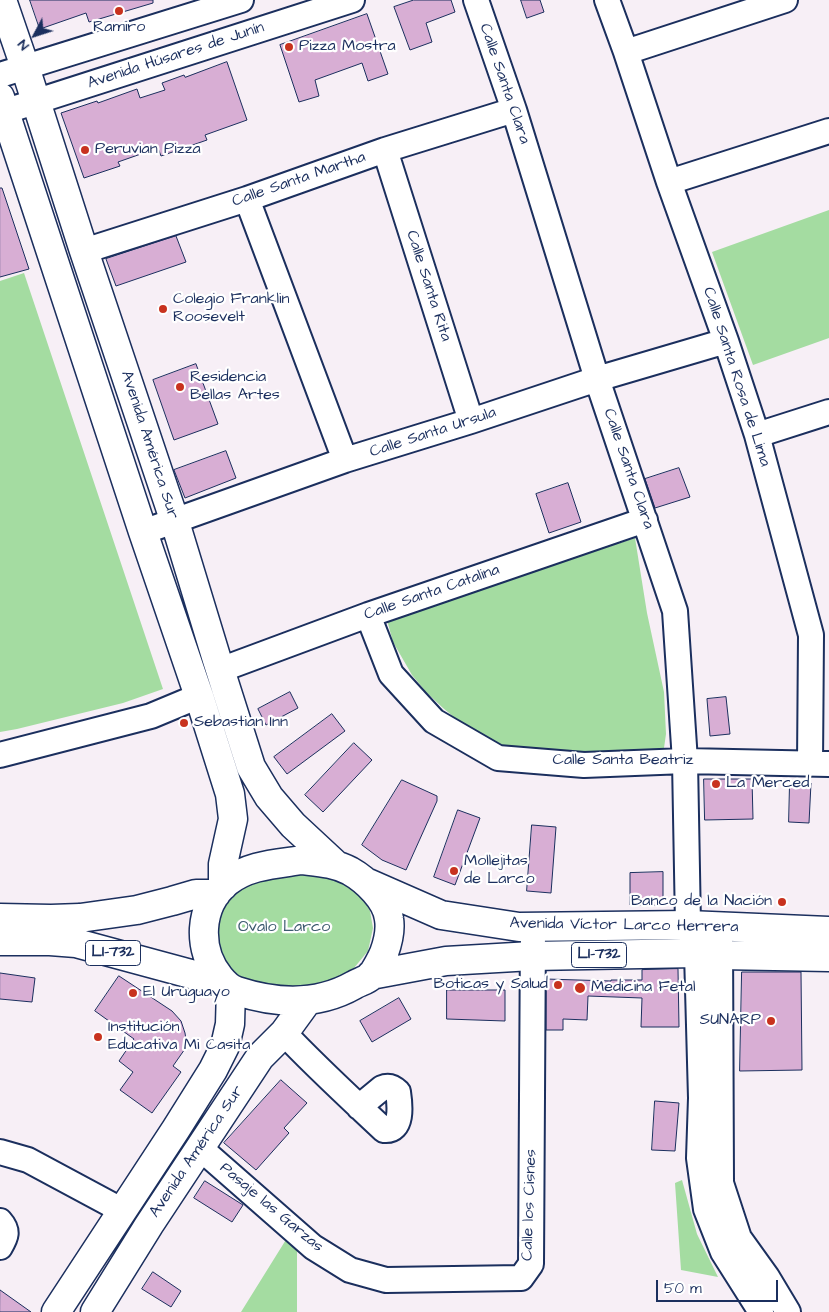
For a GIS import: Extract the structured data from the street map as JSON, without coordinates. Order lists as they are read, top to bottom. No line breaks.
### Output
{"streets":{"main road":["Avenida América Sur","Avenida Víctor Larco Herrera","LI-732"],"street":["Avenida Húsares de Junín","Calle Santa Clara","Calle Santa Martha","Calle Santa Rita","Calle Santa Rosa de Lima","Calle Santa Ursula","Calle Santa Catalina","Calle Santa Beatriz","Calle los Cisnes","Pasaje las Garzas"]},"crossings":[["Avenida Húsares de Junín","Avenida América Sur"],["Calle Santa Clara","Calle Santa Martha"],["Calle Santa Clara","Calle Santa Ursula"],["Calle Santa Clara","Calle Santa Catalina"],["Calle Santa Clara","Calle Santa Beatriz"],["Calle Santa Clara","Avenida Víctor Larco Herrera"],["Calle Santa Martha","Calle Santa Rita"],["Calle Santa Martha","Avenida América Sur"],["Calle Santa Rita","Calle Santa Ursula"],["Calle Santa Rosa de Lima","Calle Santa Ursula"],["Calle Santa Rosa de Lima","Calle Santa Beatriz"],["Calle Santa Ursula","Avenida América Sur"],["Avenida América Sur","Calle Santa Catalina"],["Avenida América Sur","Avenida Víctor Larco Herrera"],["Avenida América Sur","LI-732"],["Avenida América Sur","Pasaje las Garzas"],["Calle Santa Catalina","Calle Santa Beatriz"],["Avenida Víctor Larco Herrera","LI-732"],["Avenida Víctor Larco Herrera","Calle los Cisnes"],["Calle los Cisnes","Pasaje las Garzas"]],"parks":["Ovalo Larco"],"places":["Ramiro","Pizza Mostra","Peruvian Pizza","Colegio Franklin Roosevelt","Residencia Bellas Artes","Sebastian Inn","La Merced","Mollejitas de Larco","Banco de la Nación","Boticas y Salud","Medicina Fetal","El Uruguayo","SUNARP","Institución Educativa Mi Casita"],"scale_bar":"50 m","north":"bottom left"}
